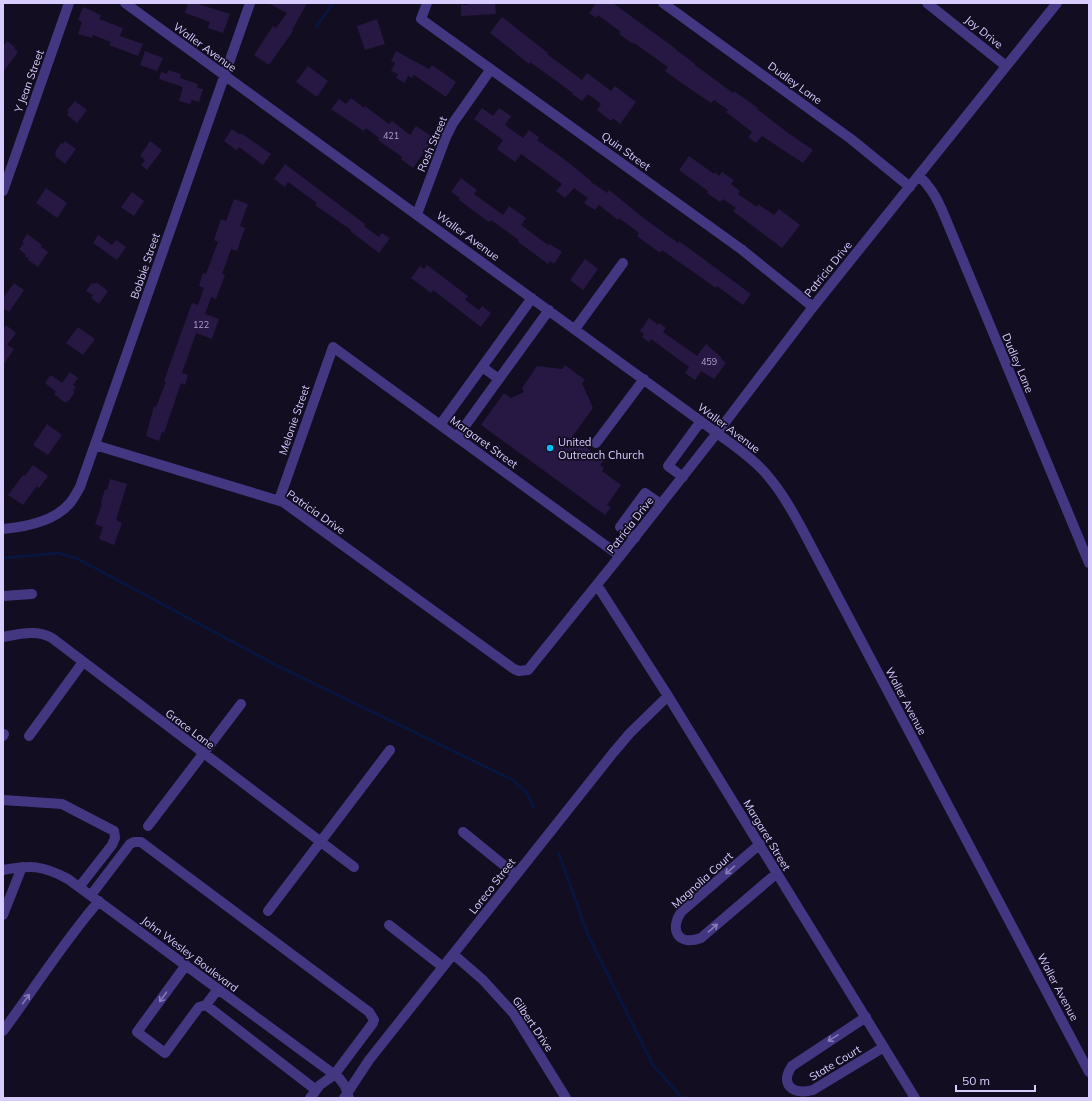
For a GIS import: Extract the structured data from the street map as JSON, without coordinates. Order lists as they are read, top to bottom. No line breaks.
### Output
{"streets":{"street":["Joy Drive","Waller Avenue","Y Jean Street","Dudley Lane","Rosh Street","Quin Street","Bobbie Street","Patricia Drive","Melonie Street","Margaret Street","Grace Lane","Magnolia Court","Loreco Street","John Wesley Boulevard","Gilbert Drive","State Court"]},"crossings":[["Joy Drive","Patricia Drive"],["Waller Avenue","Rosh Street"],["Waller Avenue","Bobbie Street"],["Waller Avenue","Patricia Drive"],["Dudley Lane","Patricia Drive"],["Rosh Street","Quin Street"],["Quin Street","Patricia Drive"],["Bobbie Street","Patricia Drive"],["Patricia Drive","Melonie Street"],["Patricia Drive","Margaret Street"],["Melonie Street","Margaret Street"],["Margaret Street","Magnolia Court"],["Margaret Street","Loreco Street"],["Margaret Street","State Court"],["Loreco Street","John Wesley Boulevard"],["Loreco Street","Gilbert Drive"]],"places":["United Outreach Church"],"house_numbers":["421","122","459"],"scale_bar":"50 m"}
